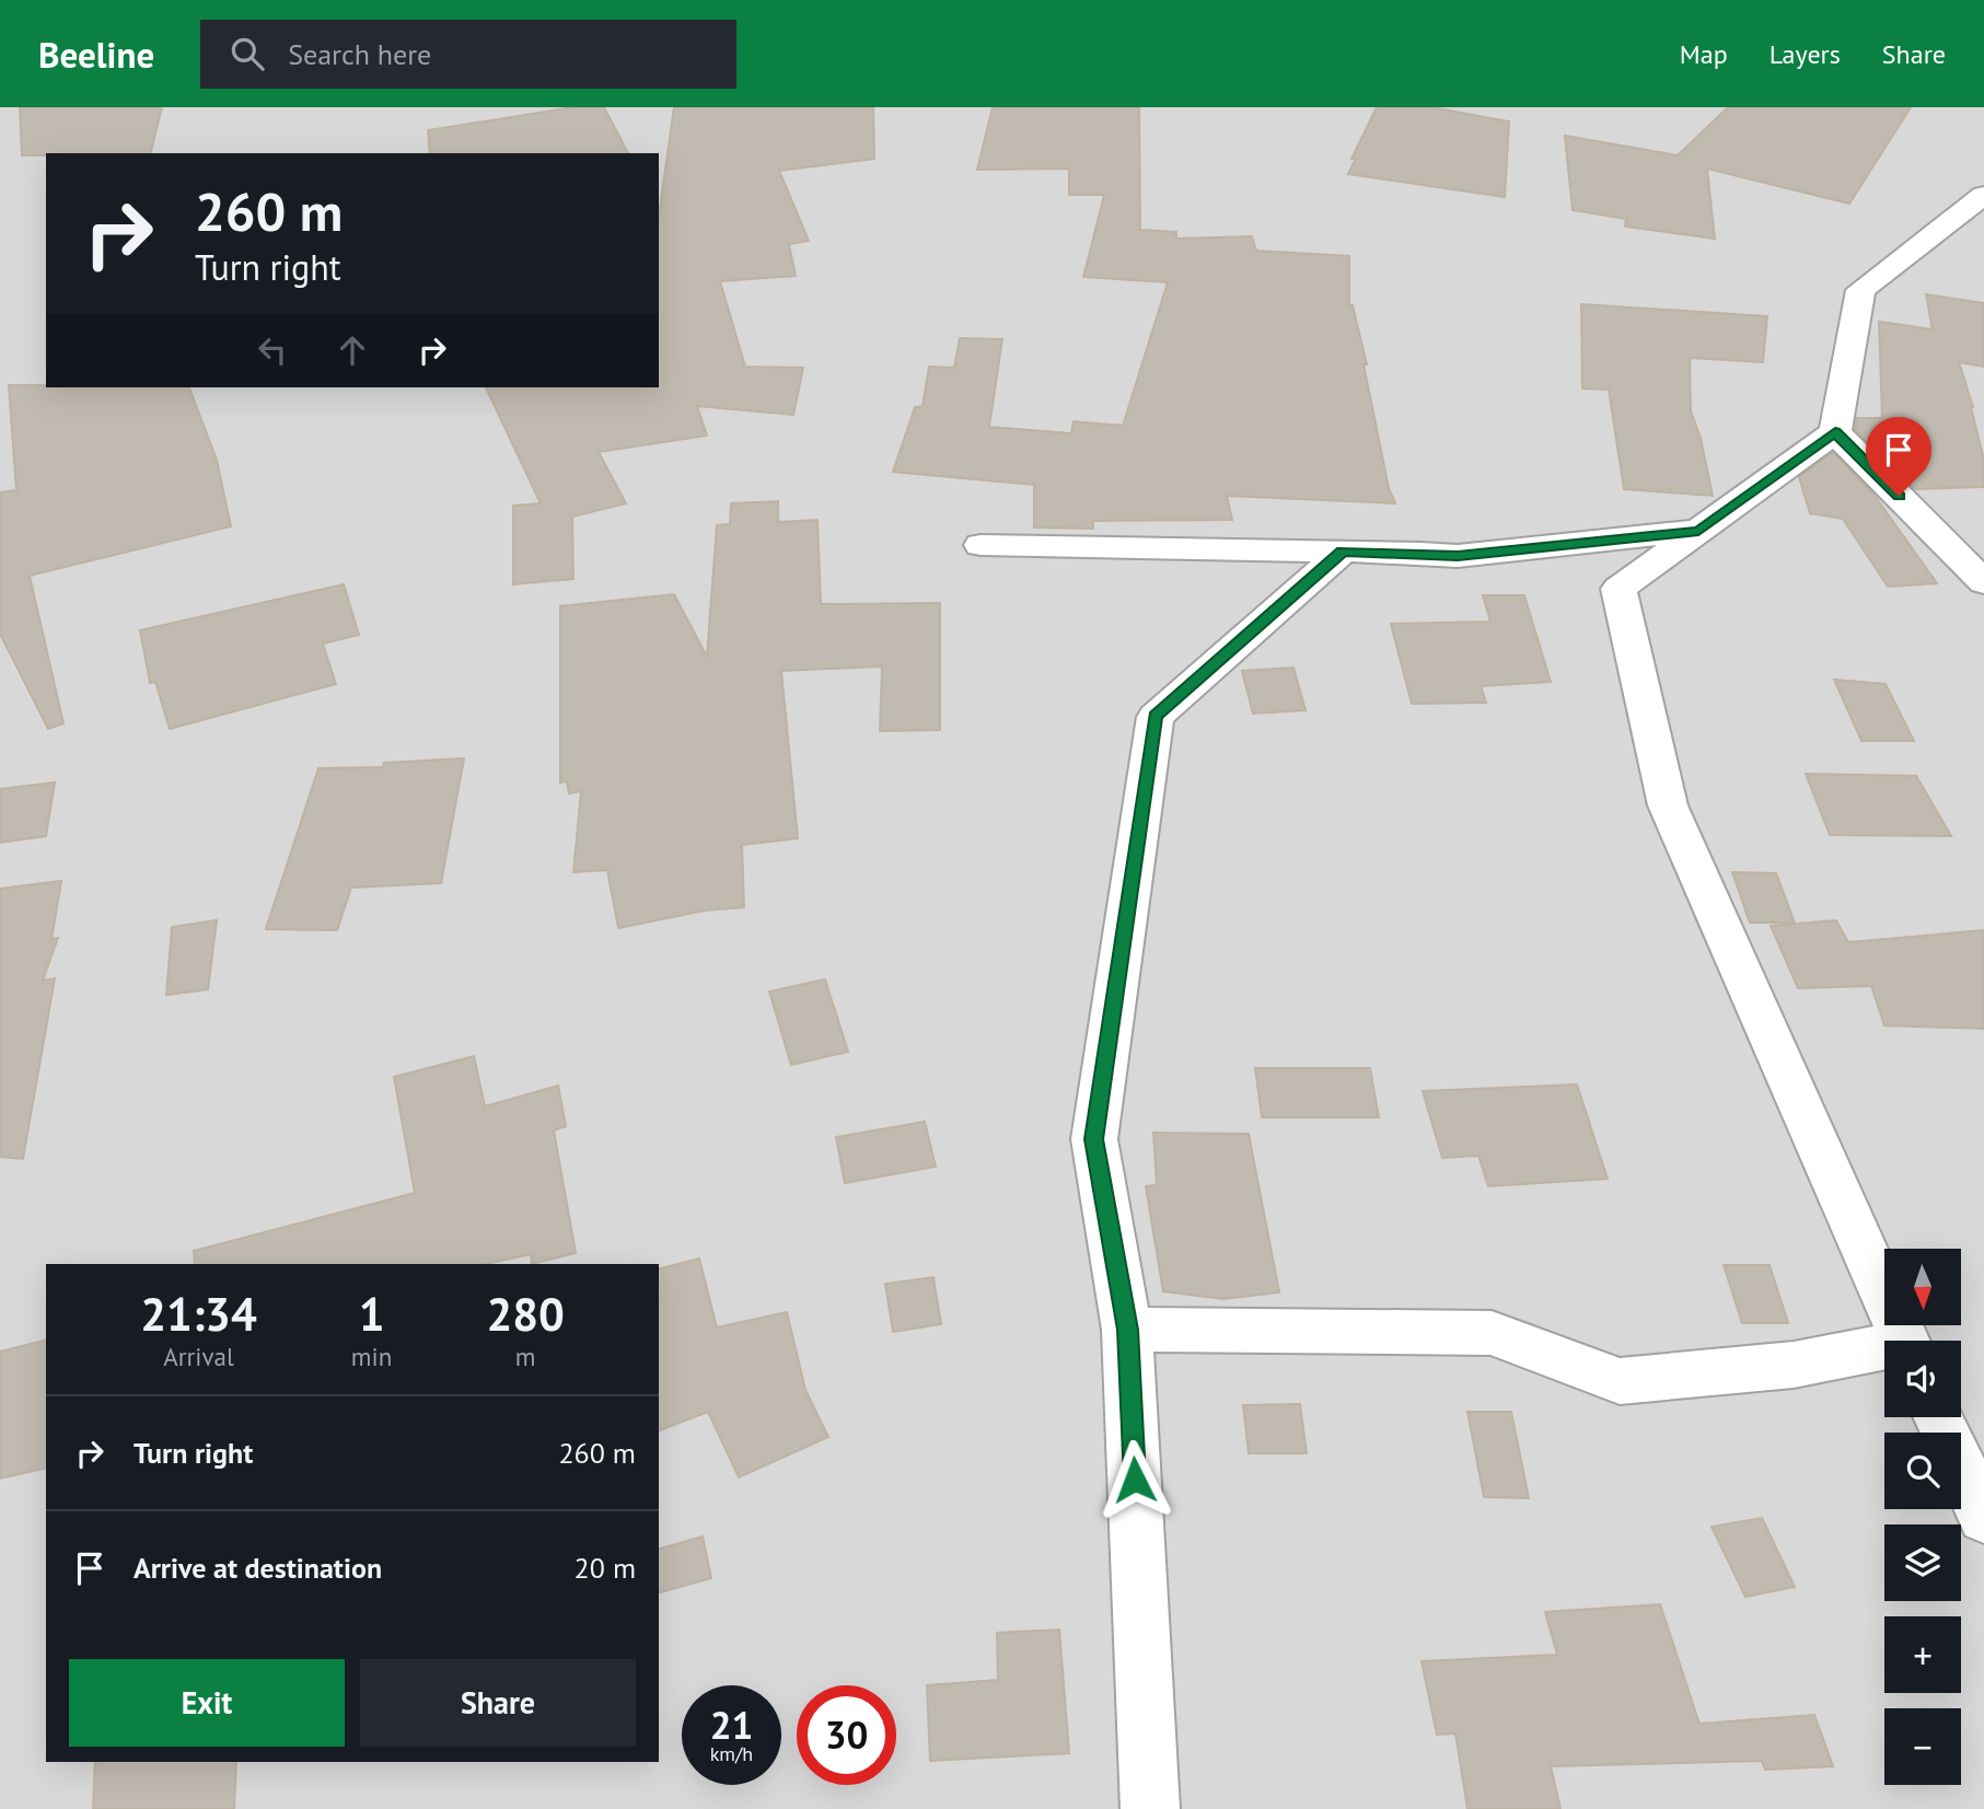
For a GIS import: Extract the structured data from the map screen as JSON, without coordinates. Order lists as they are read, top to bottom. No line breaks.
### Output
{"north":"bottom","page":{"header":"Beeline","search":"Search here","nav":["Map","Layers","Share"],"turn":["260 m","Turn right"],"map_buttons":["+","−"],"eta":["21:34","Arrival","1","min","280","m"],"list":[{"name":"Turn right","value":"260 m"},{"name":"Arrive at destination","value":"20 m"}],"buttons":["Exit","Share"],"speed":"21 km/h","limit":"30"}}
